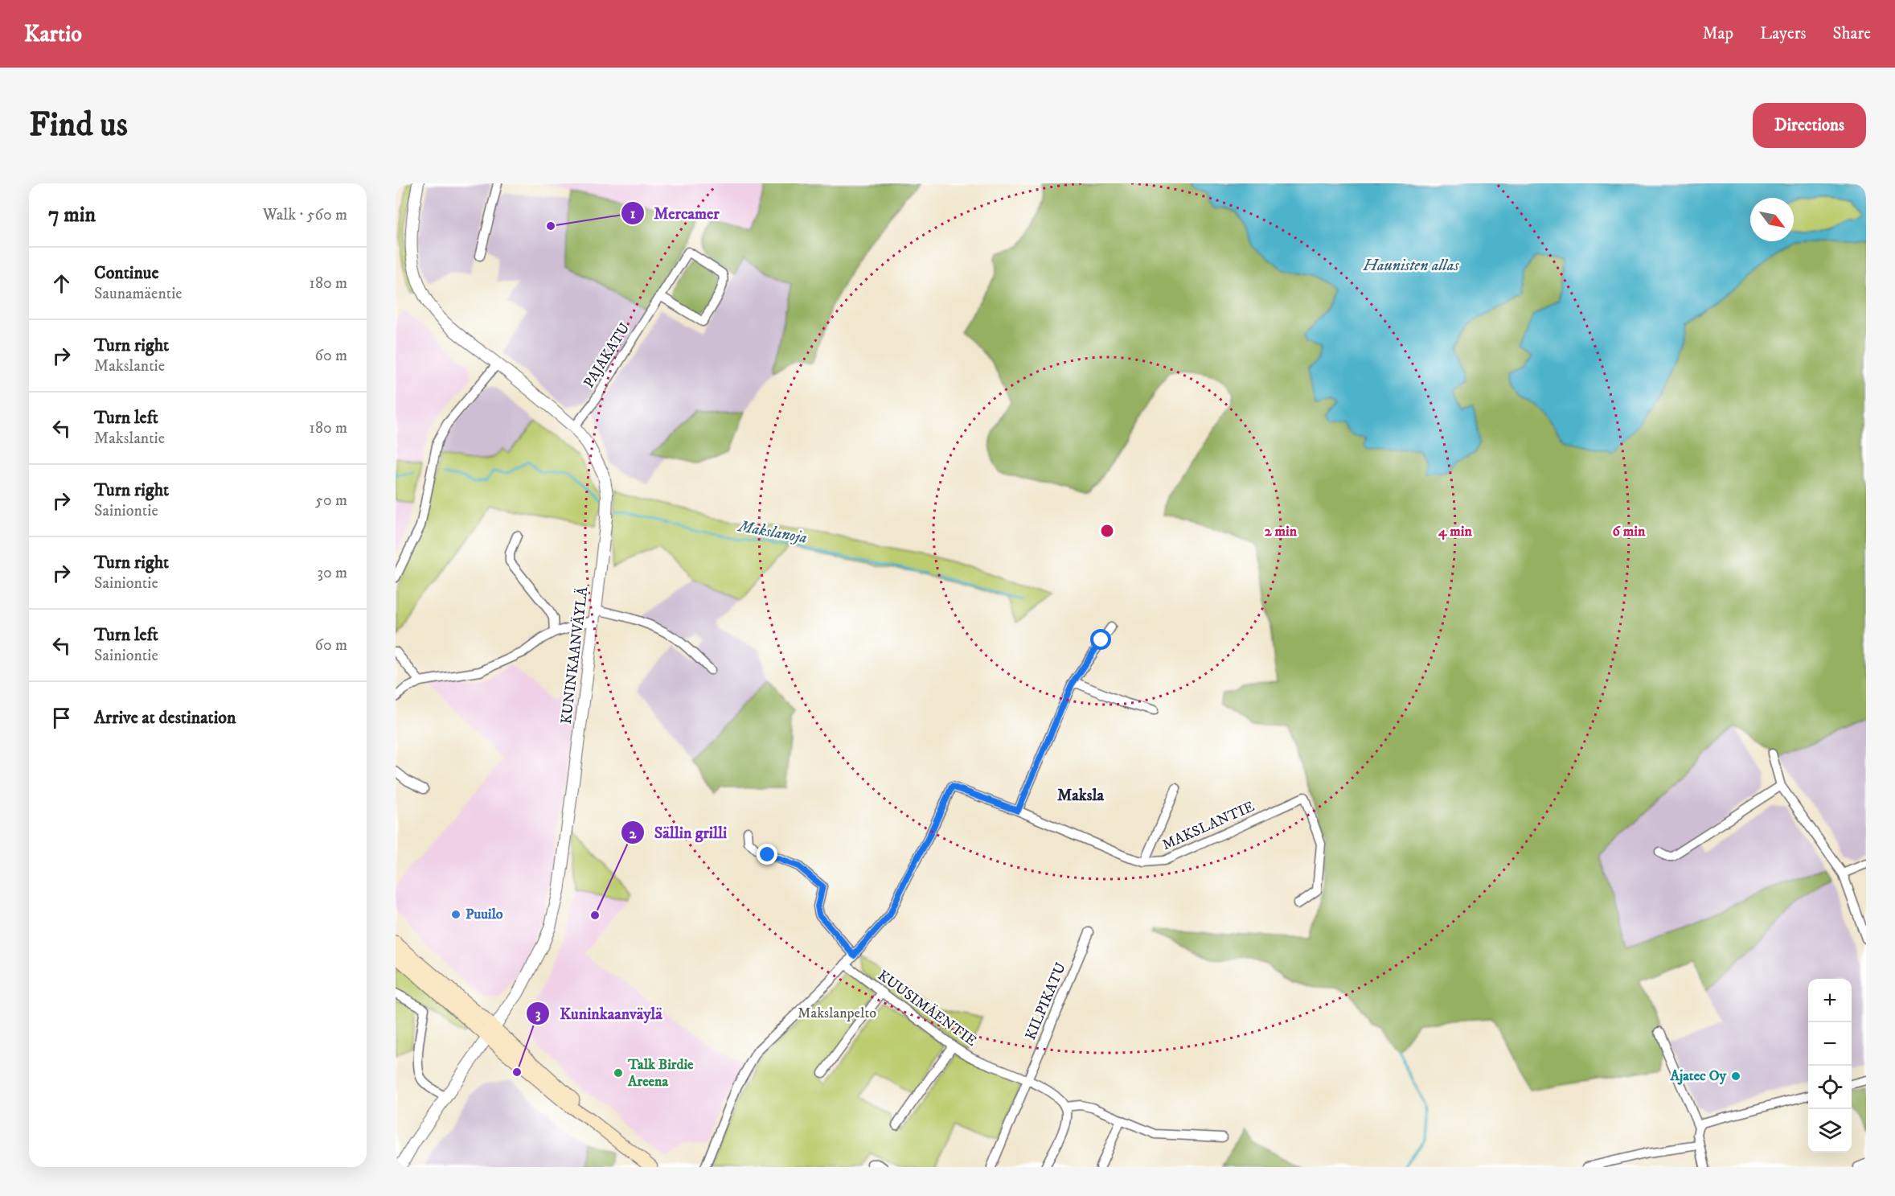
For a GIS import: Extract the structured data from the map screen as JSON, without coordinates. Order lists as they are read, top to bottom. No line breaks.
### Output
{"streets":{"street":["PAJAKATU","KUNINKAANVÄYLÄ","MAKSLANTIE","KILPIKATU","KUUSIMÄENTIE"]},"crossings":[["PAJAKATU","KUNINKAANVÄYLÄ"],["MAKSLANTIE","KUUSIMÄENTIE"],["KILPIKATU","KUUSIMÄENTIE"]],"districts":["Maksla"],"water":["Haunisten allas","Makslanoja"],"parks":["Makslanpelto"],"places":["Mercamer","Puuilo","Sällin grilli","Kuninkaanväylä","Talk Birdie Areena","Ajatec Oy"],"north":"bottom right","page":{"header":"Kartio","nav":["Map","Layers","Share"],"buttons":"Directions","title":"Find us","heading":["7 min","Walk · 560 m"],"list":[["Continue","Saunamäentie","180 m"],["Turn right","Makslantie","60 m"],["Turn left","Makslantie","180 m"],["Turn right","Sainiontie","50 m"],["Turn right","Sainiontie","30 m"],["Turn left","Sainiontie","60 m"],"Arrive at destination"],"map_buttons":["+","−"]},"rings":["2 min","4 min","6 min"]}
